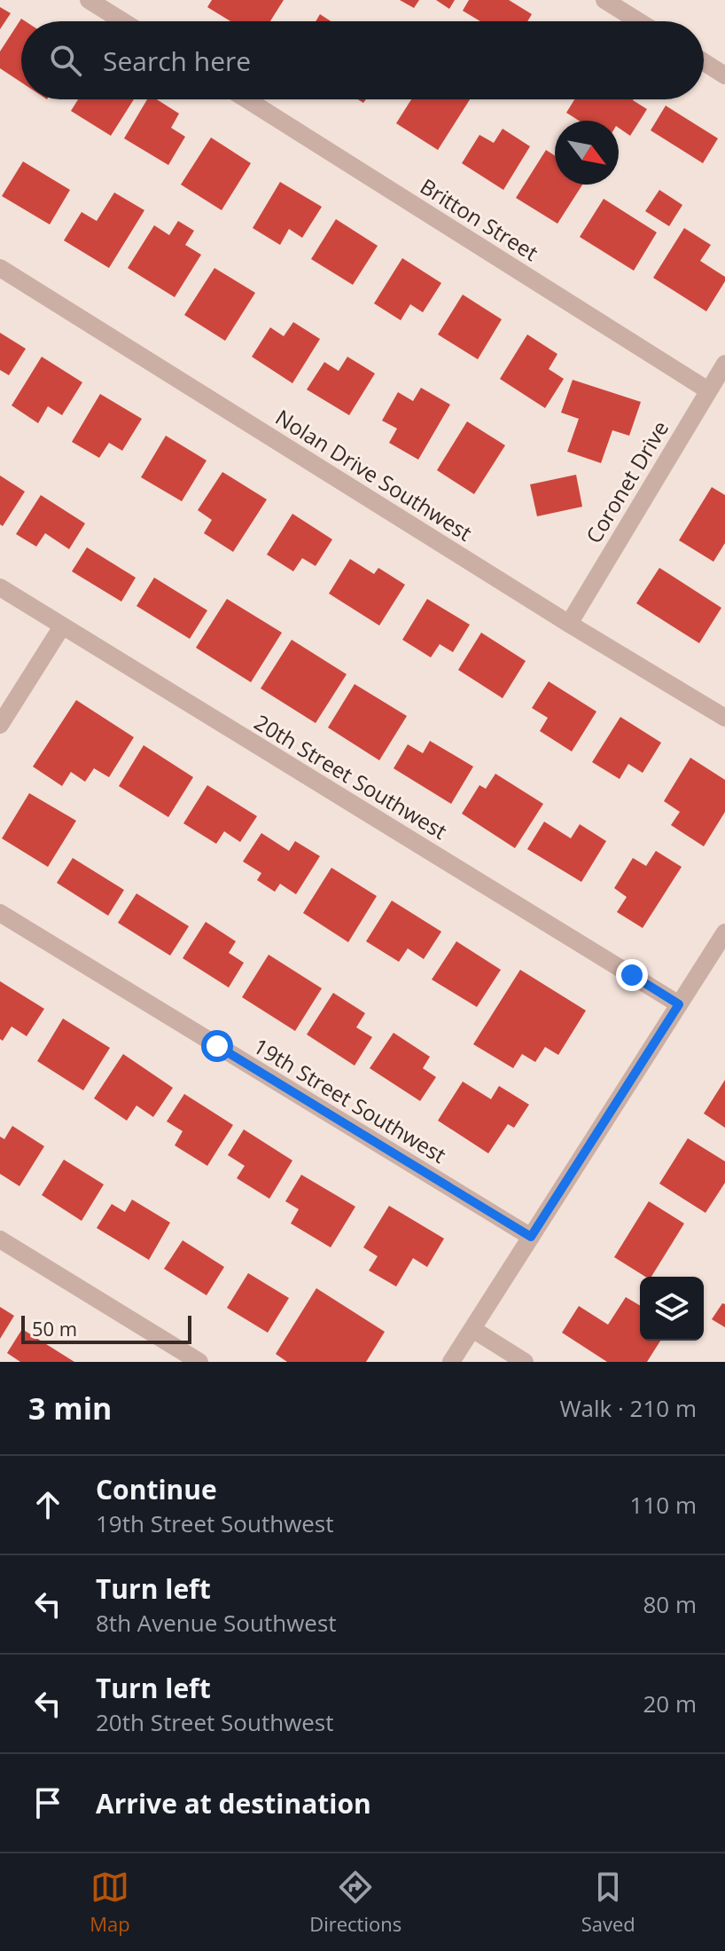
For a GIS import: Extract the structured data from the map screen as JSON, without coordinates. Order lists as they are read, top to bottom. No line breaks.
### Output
{"streets":{"street":["Britton Street","Nolan Drive Southwest","Coronet Drive","20th Street Southwest","19th Street Southwest"]},"crossings":[["Britton Street","Coronet Drive"],["Nolan Drive Southwest","Coronet Drive"]],"scale_bar":"50 m","north":"bottom right","page":{"search":"Search here","scale":"50 m","heading":["3 min","Walk · 210 m"],"list":[["Continue","19th Street Southwest","110 m"],["Turn left","8th Avenue Southwest","80 m"],["Turn left","20th Street Southwest","20 m"],"Arrive at destination"],"nav":["Map","Directions","Saved"]}}
